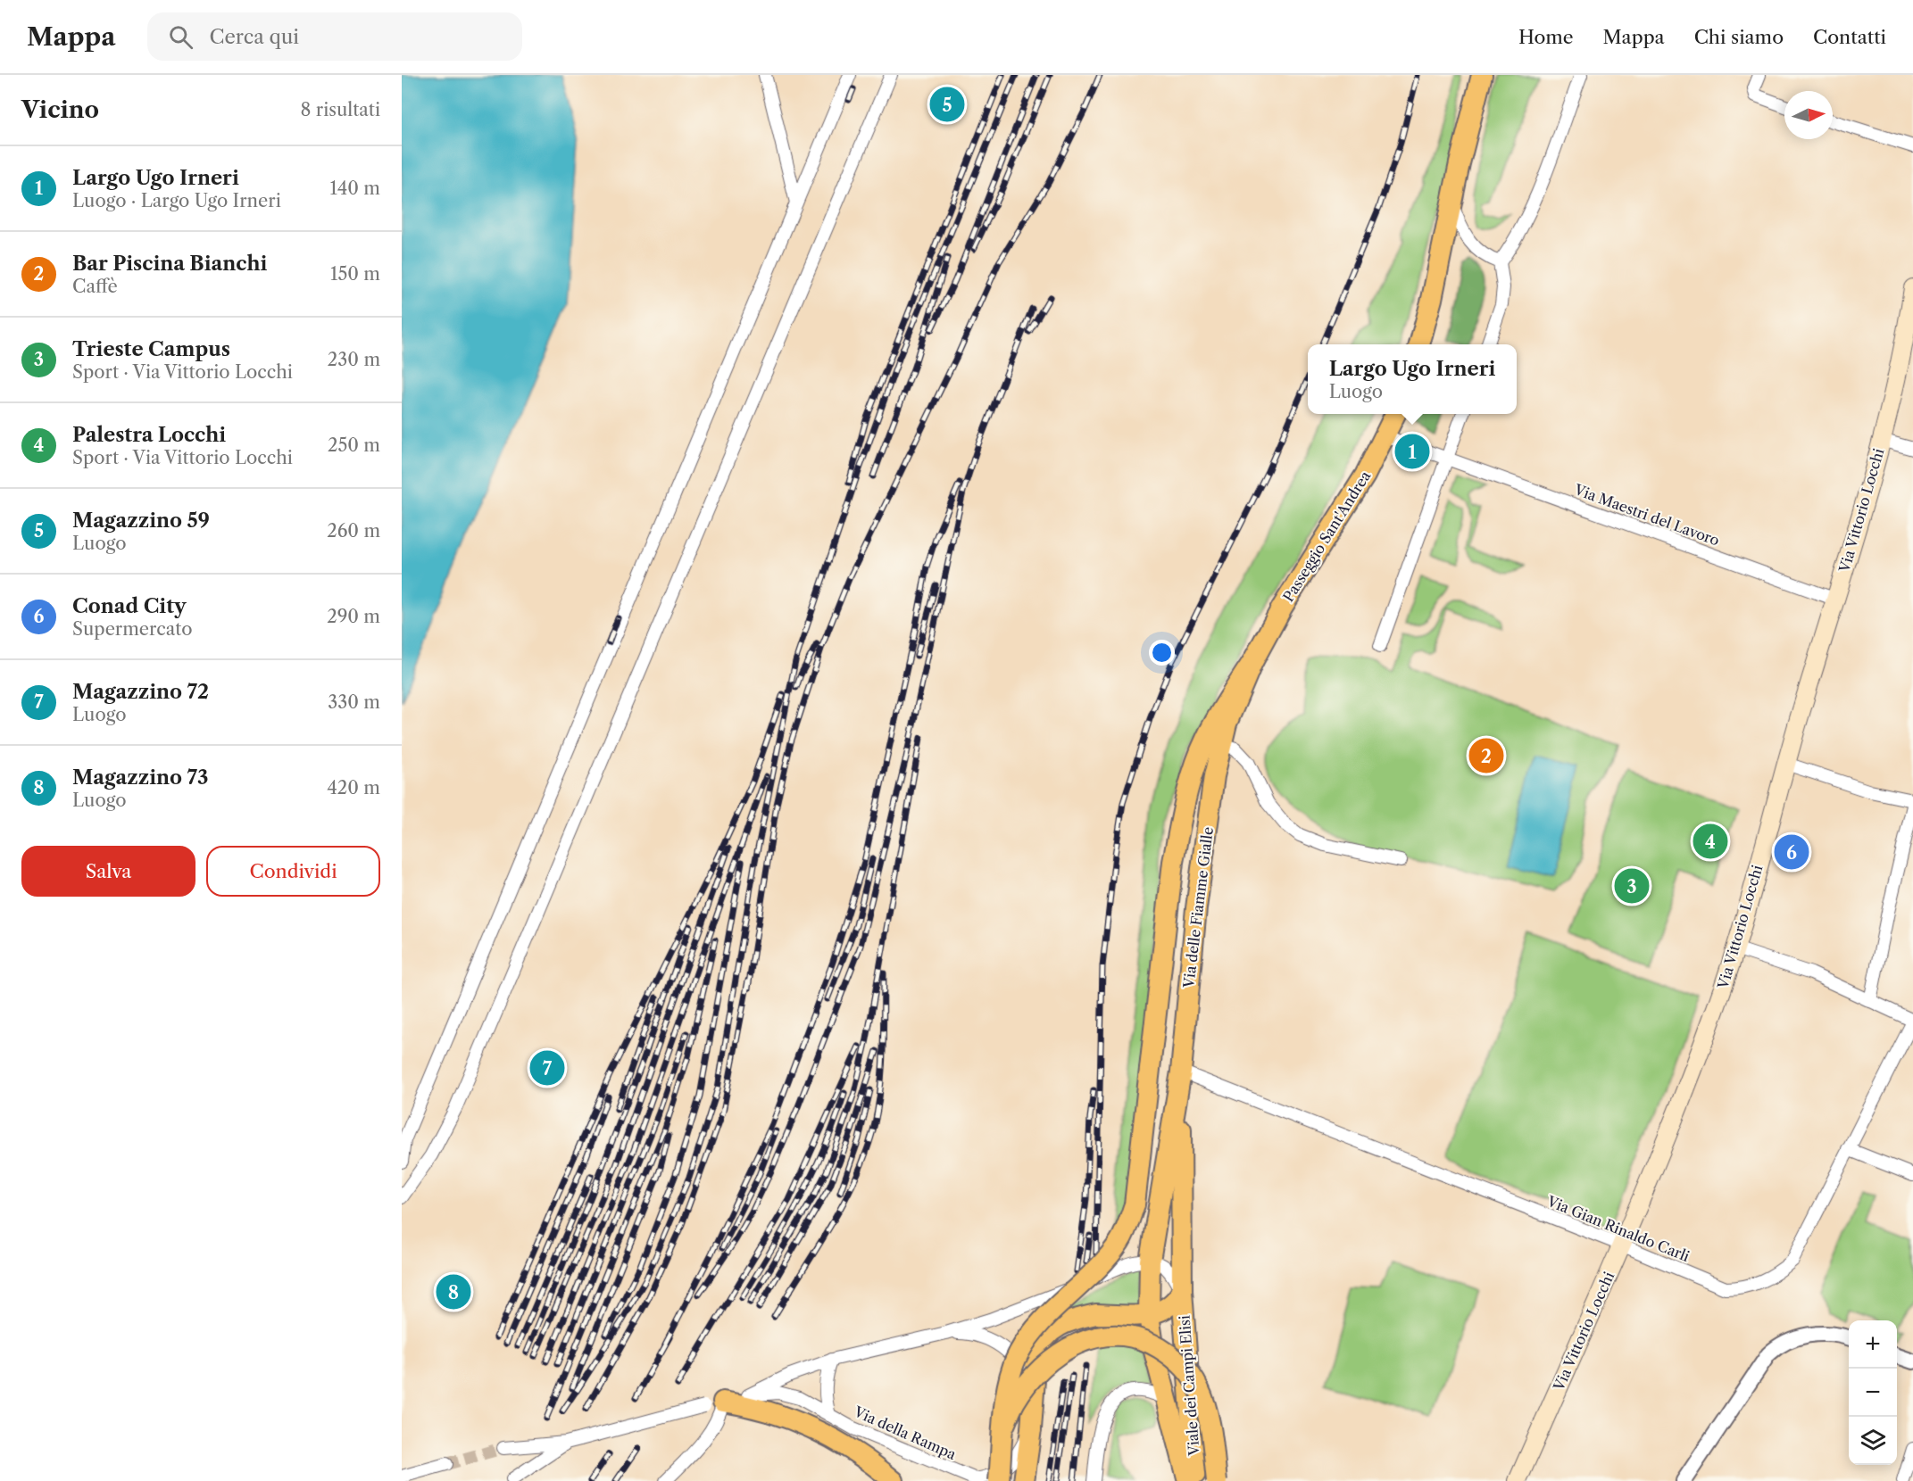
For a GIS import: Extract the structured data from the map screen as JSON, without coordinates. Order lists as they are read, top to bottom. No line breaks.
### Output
{"streets":{"main road":["Via Vittorio Locchi","Passeggio Sant'Andrea","Via delle Fiamme Gialle","Viale dei Campi Elisi"],"street":["Via Maestri del Lavoro","Via Gian Rinaldo Carli","Via della Rampa"]},"crossings":[["Via Vittorio Locchi","Via Maestri del Lavoro"],["Via Vittorio Locchi","Via Gian Rinaldo Carli"],["Via Maestri del Lavoro","Passeggio Sant'Andrea"],["Passeggio Sant'Andrea","Via delle Fiamme Gialle"],["Via delle Fiamme Gialle","Via Gian Rinaldo Carli"],["Via delle Fiamme Gialle","Viale dei Campi Elisi"],["Via delle Fiamme Gialle","Via della Rampa"]],"north":"right","page":{"header":"Mappa","search":"Cerca qui","nav":["Home","Mappa","Chi siamo","Contatti"],"heading":["Vicino","8 risultati"],"pins":["5","1","2","4","6","3","7","8"],"list":[{"mark":"1","name":"Largo Ugo Irneri","note":"Luogo · Largo Ugo Irneri","value":"140 m"},{"mark":"2","name":"Bar Piscina Bianchi","note":"Caffè","value":"150 m"},{"mark":"3","name":"Trieste Campus","note":"Sport · Via Vittorio Locchi","value":"230 m"},{"mark":"4","name":"Palestra Locchi","note":"Sport · Via Vittorio Locchi","value":"250 m"},{"mark":"5","name":"Magazzino 59","note":"Luogo","value":"260 m"},{"mark":"6","name":"Conad City","note":"Supermercato","value":"290 m"},{"mark":"7","name":"Magazzino 72","note":"Luogo","value":"330 m"},{"mark":"8","name":"Magazzino 73","note":"Luogo","value":"420 m"}],"popup":["Largo Ugo Irneri","Luogo"],"buttons":["Salva","Condividi"],"map_buttons":["+","−"]}}
